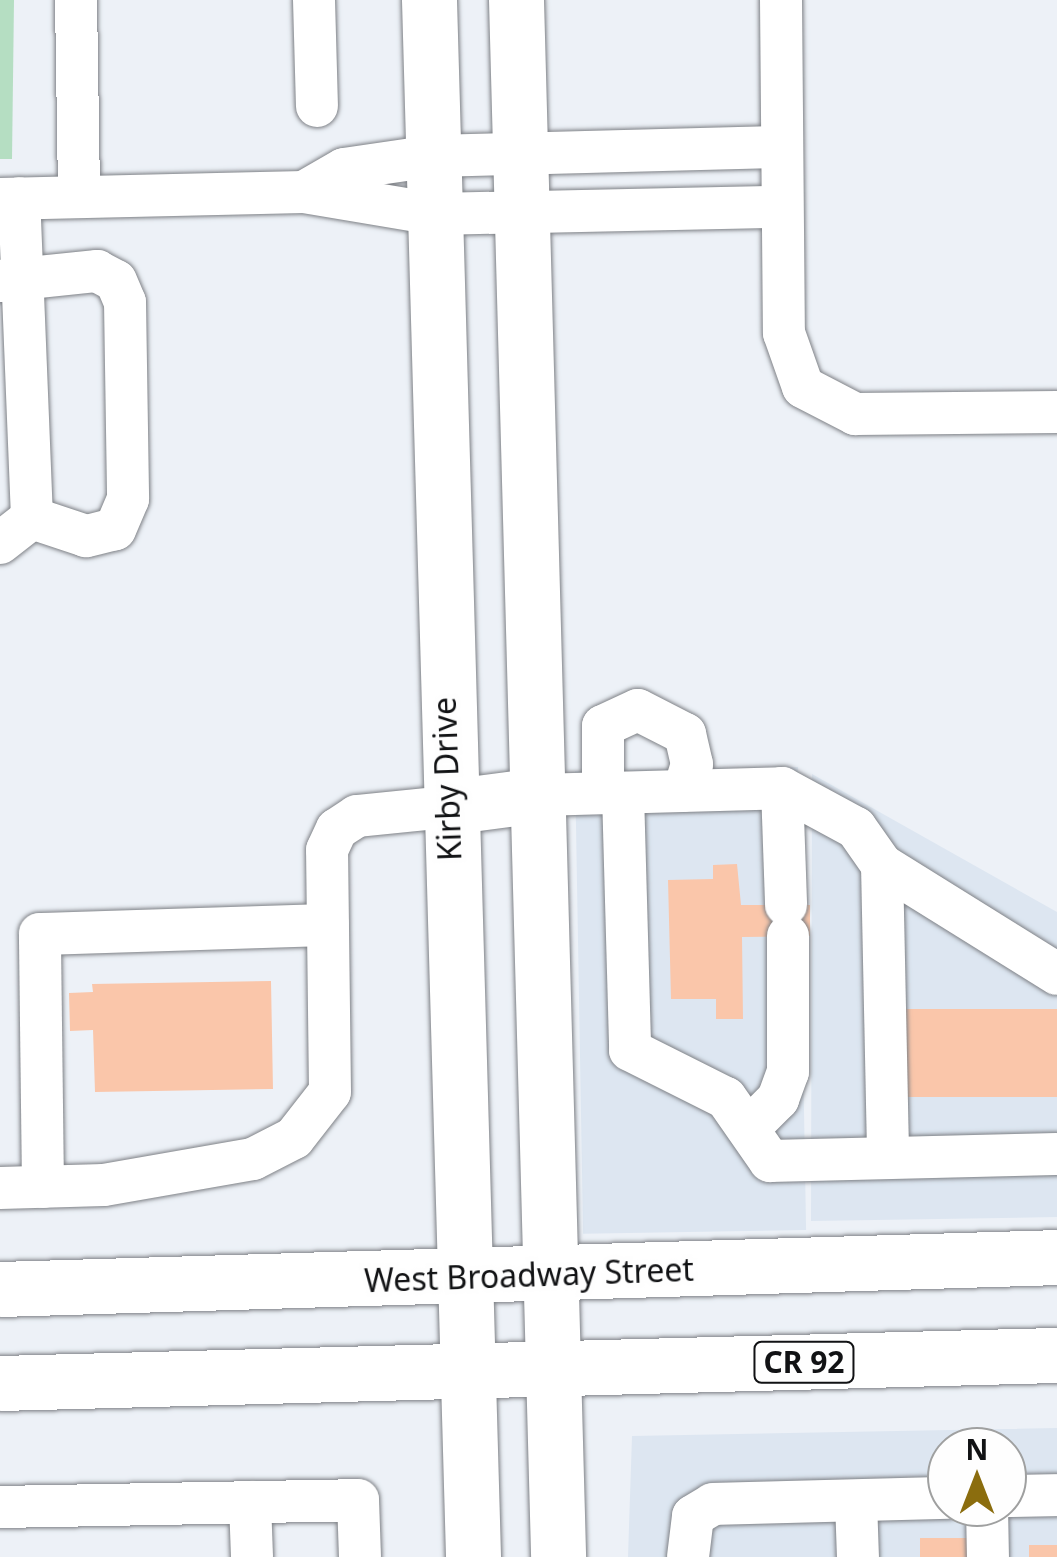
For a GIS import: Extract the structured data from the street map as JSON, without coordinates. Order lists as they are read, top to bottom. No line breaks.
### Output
{"streets":{"main road":["Kirby Drive","West Broadway Street","CR 92"]},"crossings":[["Kirby Drive","West Broadway Street"],["Kirby Drive","CR 92"]],"north":"top"}
